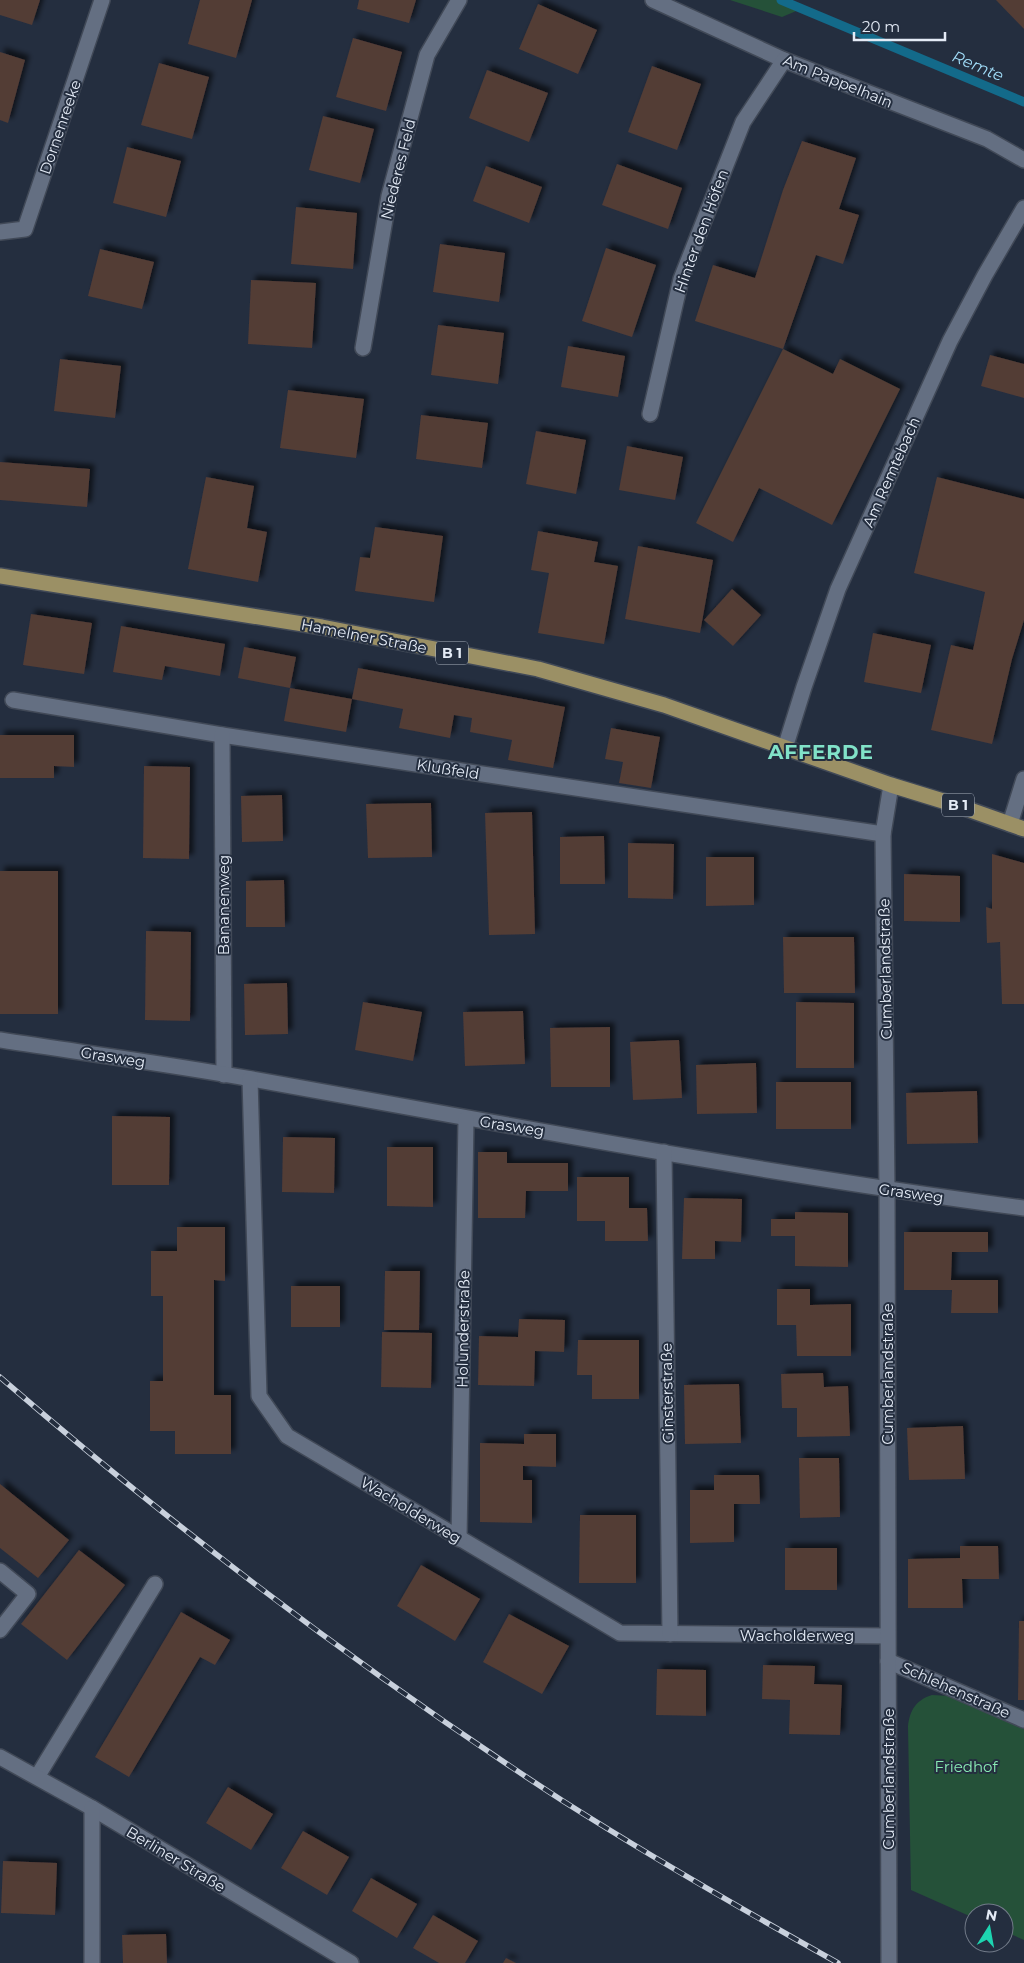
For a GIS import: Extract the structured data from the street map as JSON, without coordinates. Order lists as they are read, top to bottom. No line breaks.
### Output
{"streets":{"main road":["Hamelner Straße","B 1"],"street":["Am Pappelhain","Dornenreeke","Niederes Feld","Hinter den Höfen","Am Remtebach","Klußfeld","Bananenweg","Cumberlandstraße","Grasweg","Holunderstraße","Ginsterstraße","Wacholderweg","Schlehenstraße","Berliner Straße"]},"crossings":[["Am Pappelhain","Hinter den Höfen"],["Am Remtebach","Hamelner Straße"],["Hamelner Straße","B 1"],["Hamelner Straße","Cumberlandstraße"],["B 1","Cumberlandstraße"],["Klußfeld","Bananenweg"],["Klußfeld","Cumberlandstraße"],["Bananenweg","Grasweg"],["Cumberlandstraße","Grasweg"],["Cumberlandstraße","Wacholderweg"],["Cumberlandstraße","Schlehenstraße"],["Grasweg","Holunderstraße"],["Grasweg","Ginsterstraße"],["Grasweg","Wacholderweg"],["Holunderstraße","Wacholderweg"],["Ginsterstraße","Wacholderweg"]],"districts":["AFFERDE"],"water":["Remte"],"parks":["Friedhof"],"scale_bar":"20 m","north":"top"}
